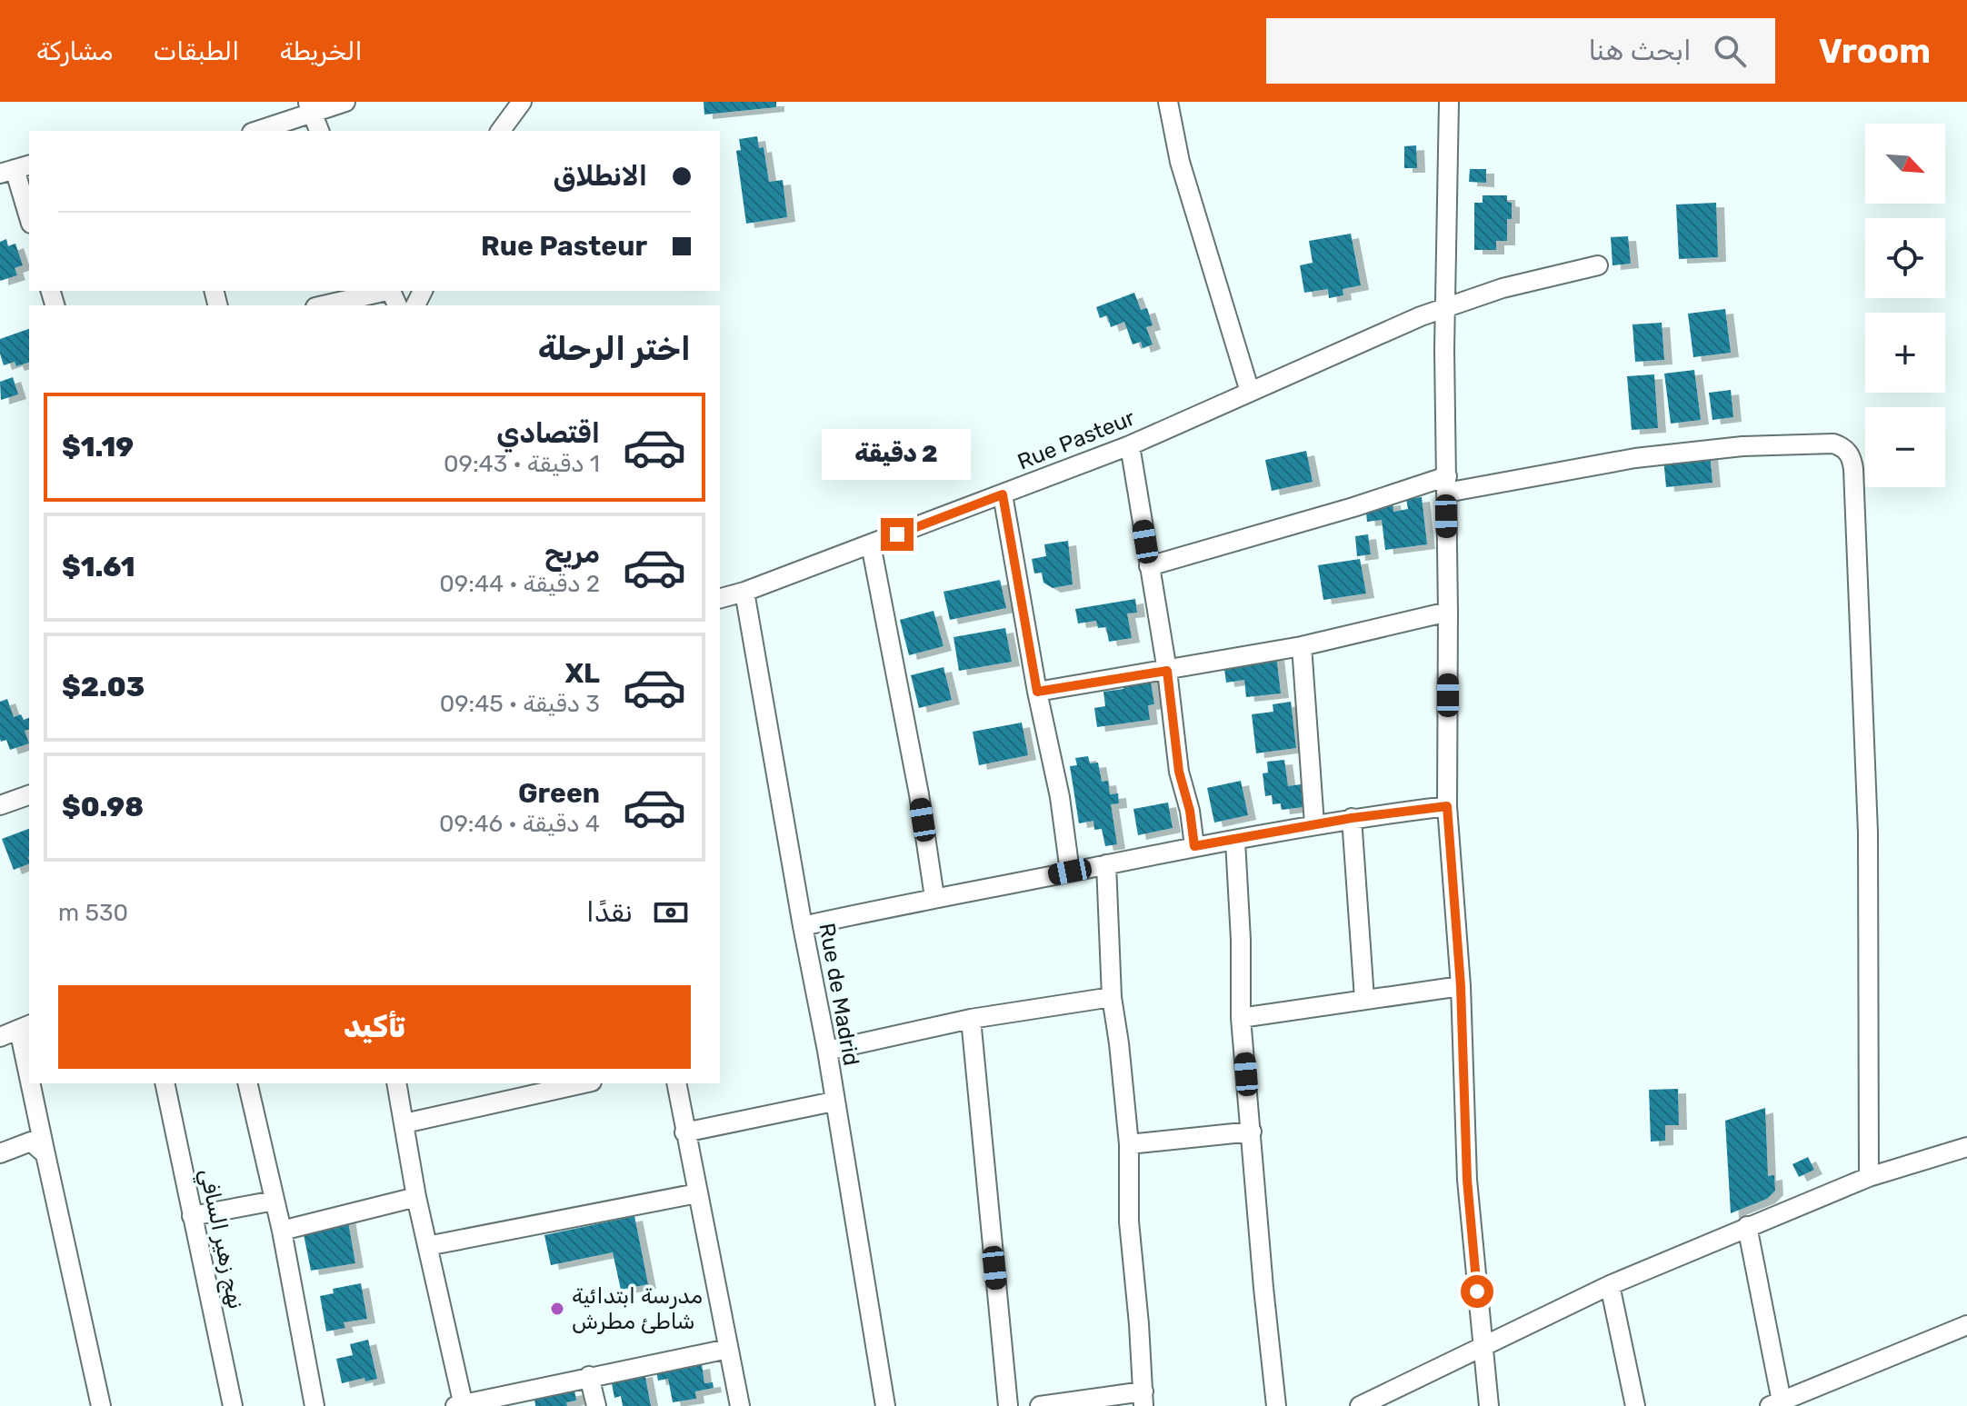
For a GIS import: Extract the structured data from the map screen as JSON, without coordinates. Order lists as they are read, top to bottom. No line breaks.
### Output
{"streets":{"street":["Rue Pasteur","Rue de Madrid","نهج زهير السافي"]},"crossings":[["Rue Pasteur","Rue de Madrid"]],"places":["مدرسة ابتدائية شاطئ مطرش"],"north":"bottom right","page":{"header":"Vroom","search":"ابحث هنا","nav":["الخريطة","الطبقات","مشاركة"],"map_buttons":["+","−"],"banner":["الانطلاق","Rue Pasteur"],"heading":"اختر الرحلة","list":[{"name":"اقتصادي","note":"1 دقيقة · 09:43","value":"$1.19"},{"name":"مريح","note":"2 دقيقة · 09:44","value":"$1.61"},{"name":"XL","note":"3 دقيقة · 09:45","value":"$2.03"},{"name":"Green","note":"4 دقيقة · 09:46","value":"$0.98"}],"bubble":"2 دقيقة","pay":["نقدًا","530 m"],"buttons":"تأكيد"}}
